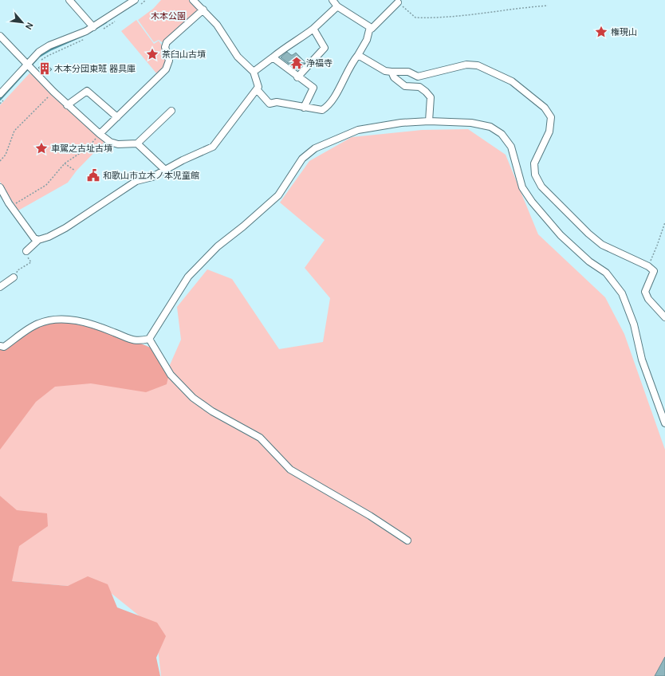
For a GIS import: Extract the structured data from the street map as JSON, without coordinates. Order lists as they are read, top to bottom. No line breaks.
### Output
{"parks":["木本公園"],"places":{"place":["権現山","茶臼山古墳","車駕之古址古墳"],"temple":["浄福寺"],"building":["木本分団東班 器具庫"],"public building":["和歌山市立木ノ本児童館"]},"north":"bottom right"}
